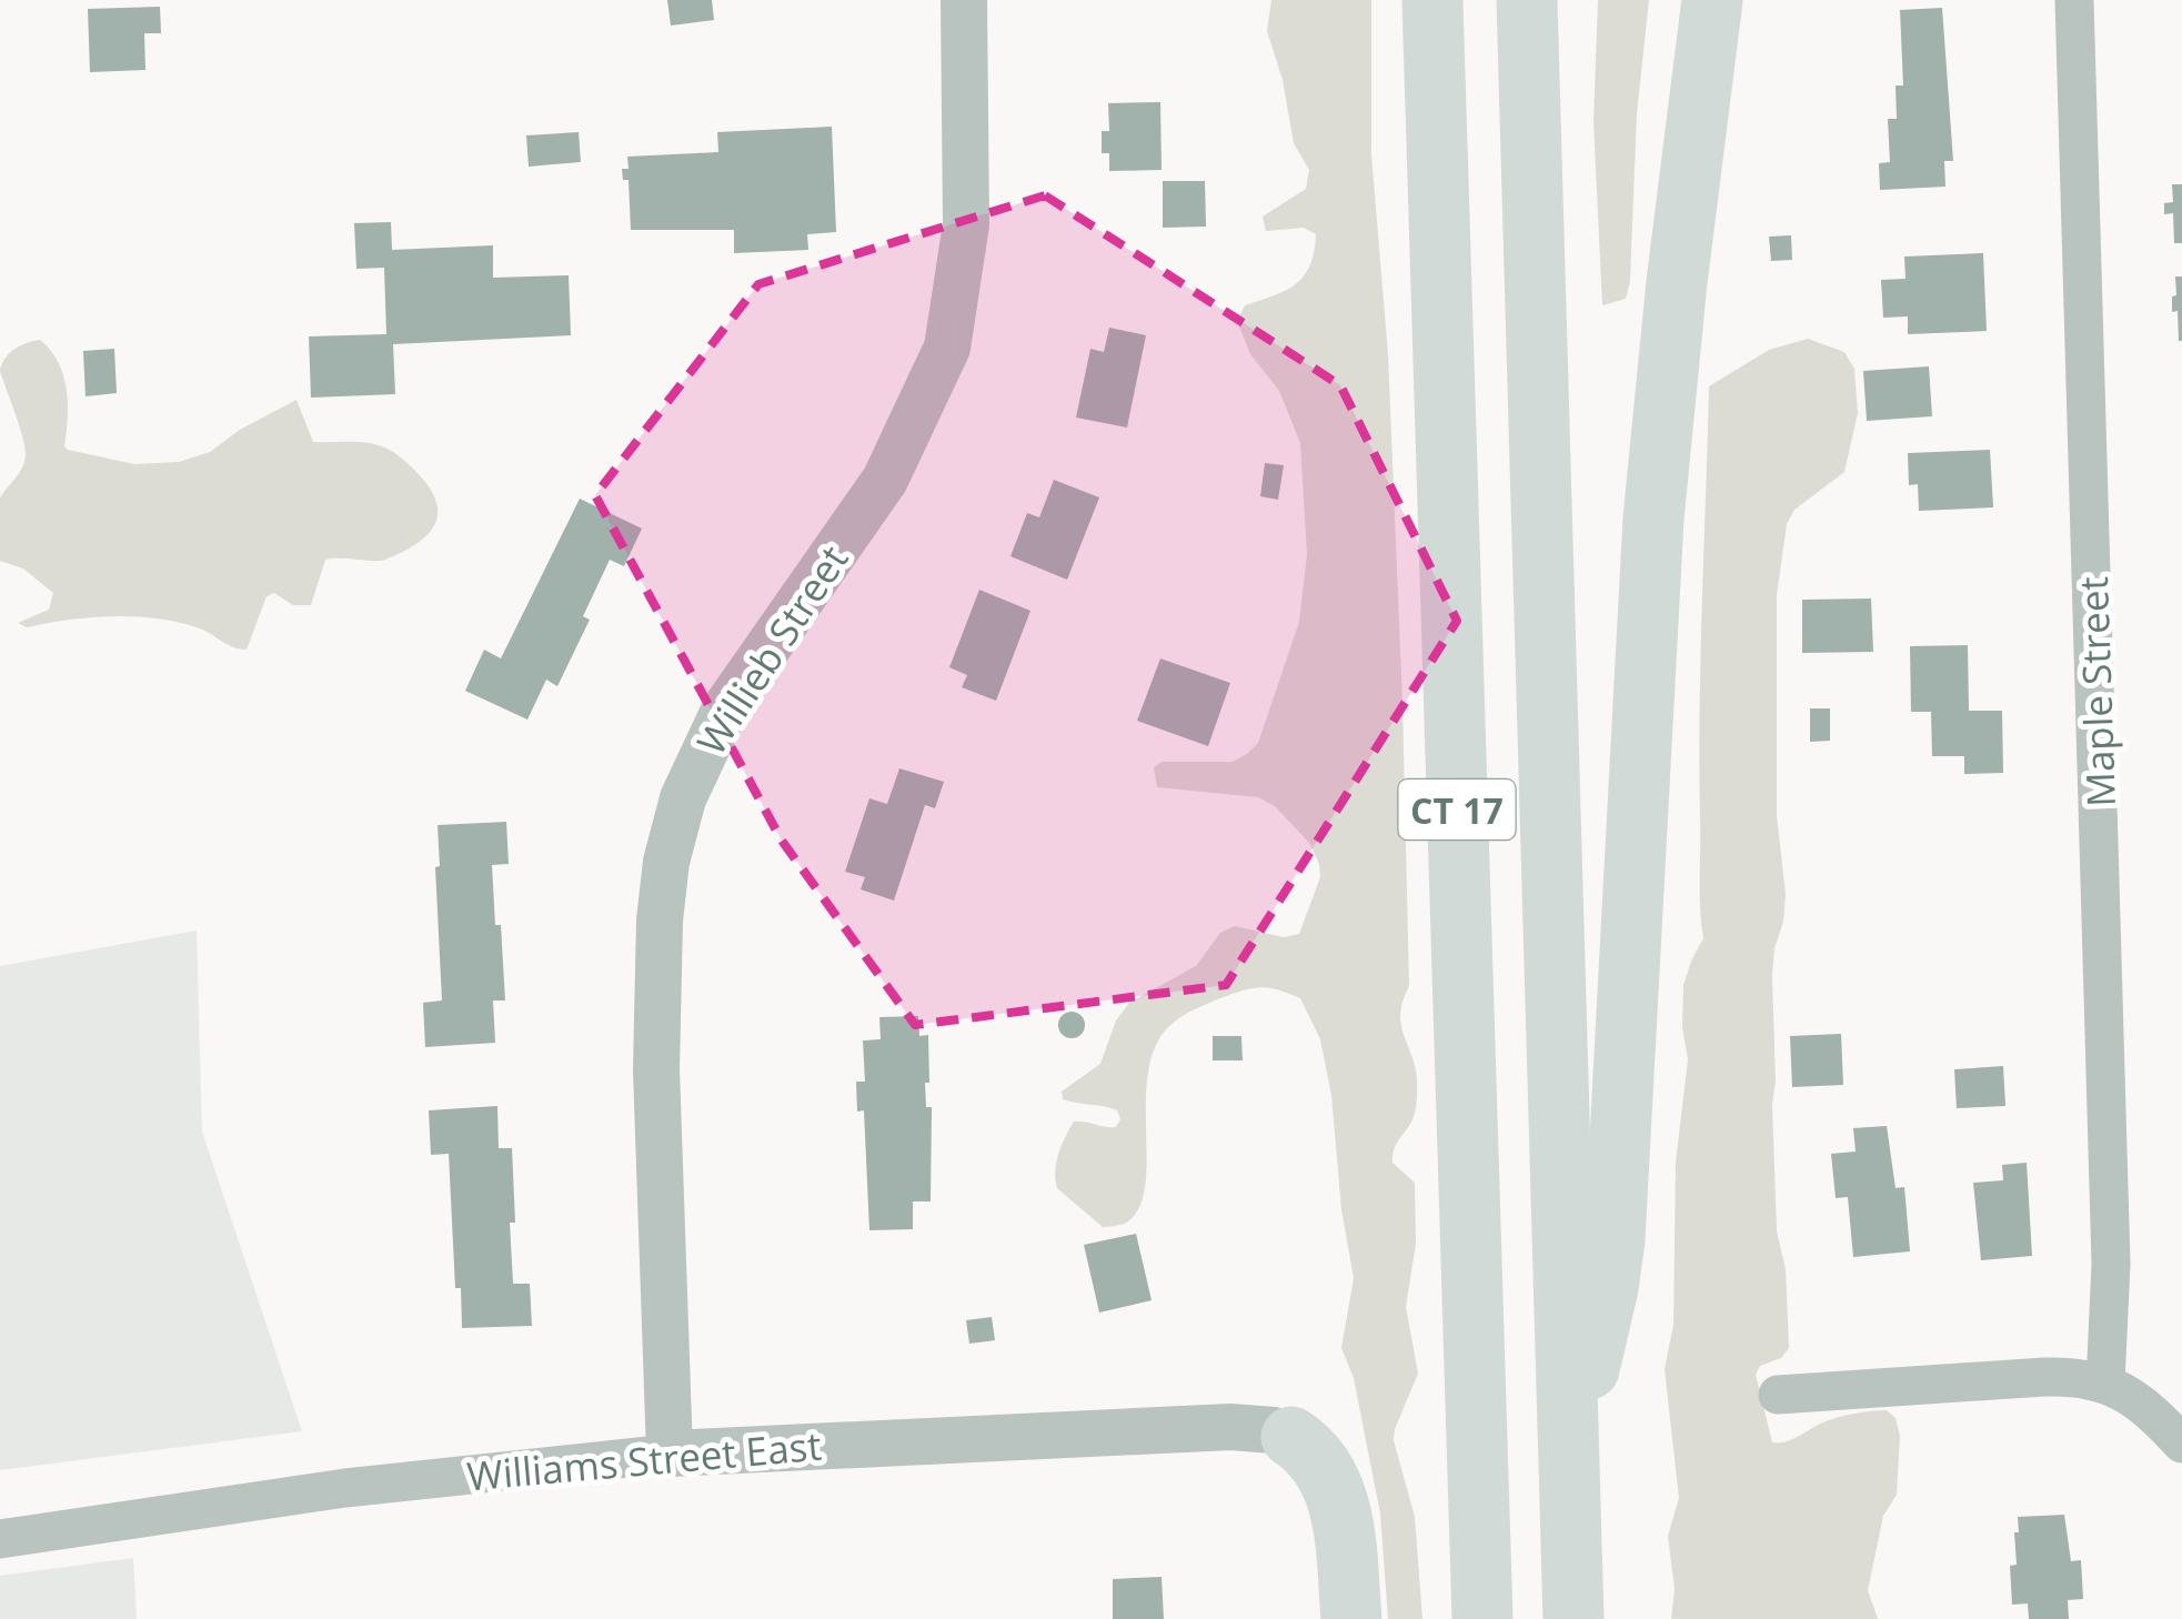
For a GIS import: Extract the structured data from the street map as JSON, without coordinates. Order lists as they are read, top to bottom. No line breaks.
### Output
{"streets":{"highway":["CT 17"],"street":["Willieb Street","Maple Street","Williams Street East"]},"crossings":[["Willieb Street","Williams Street East"]]}
